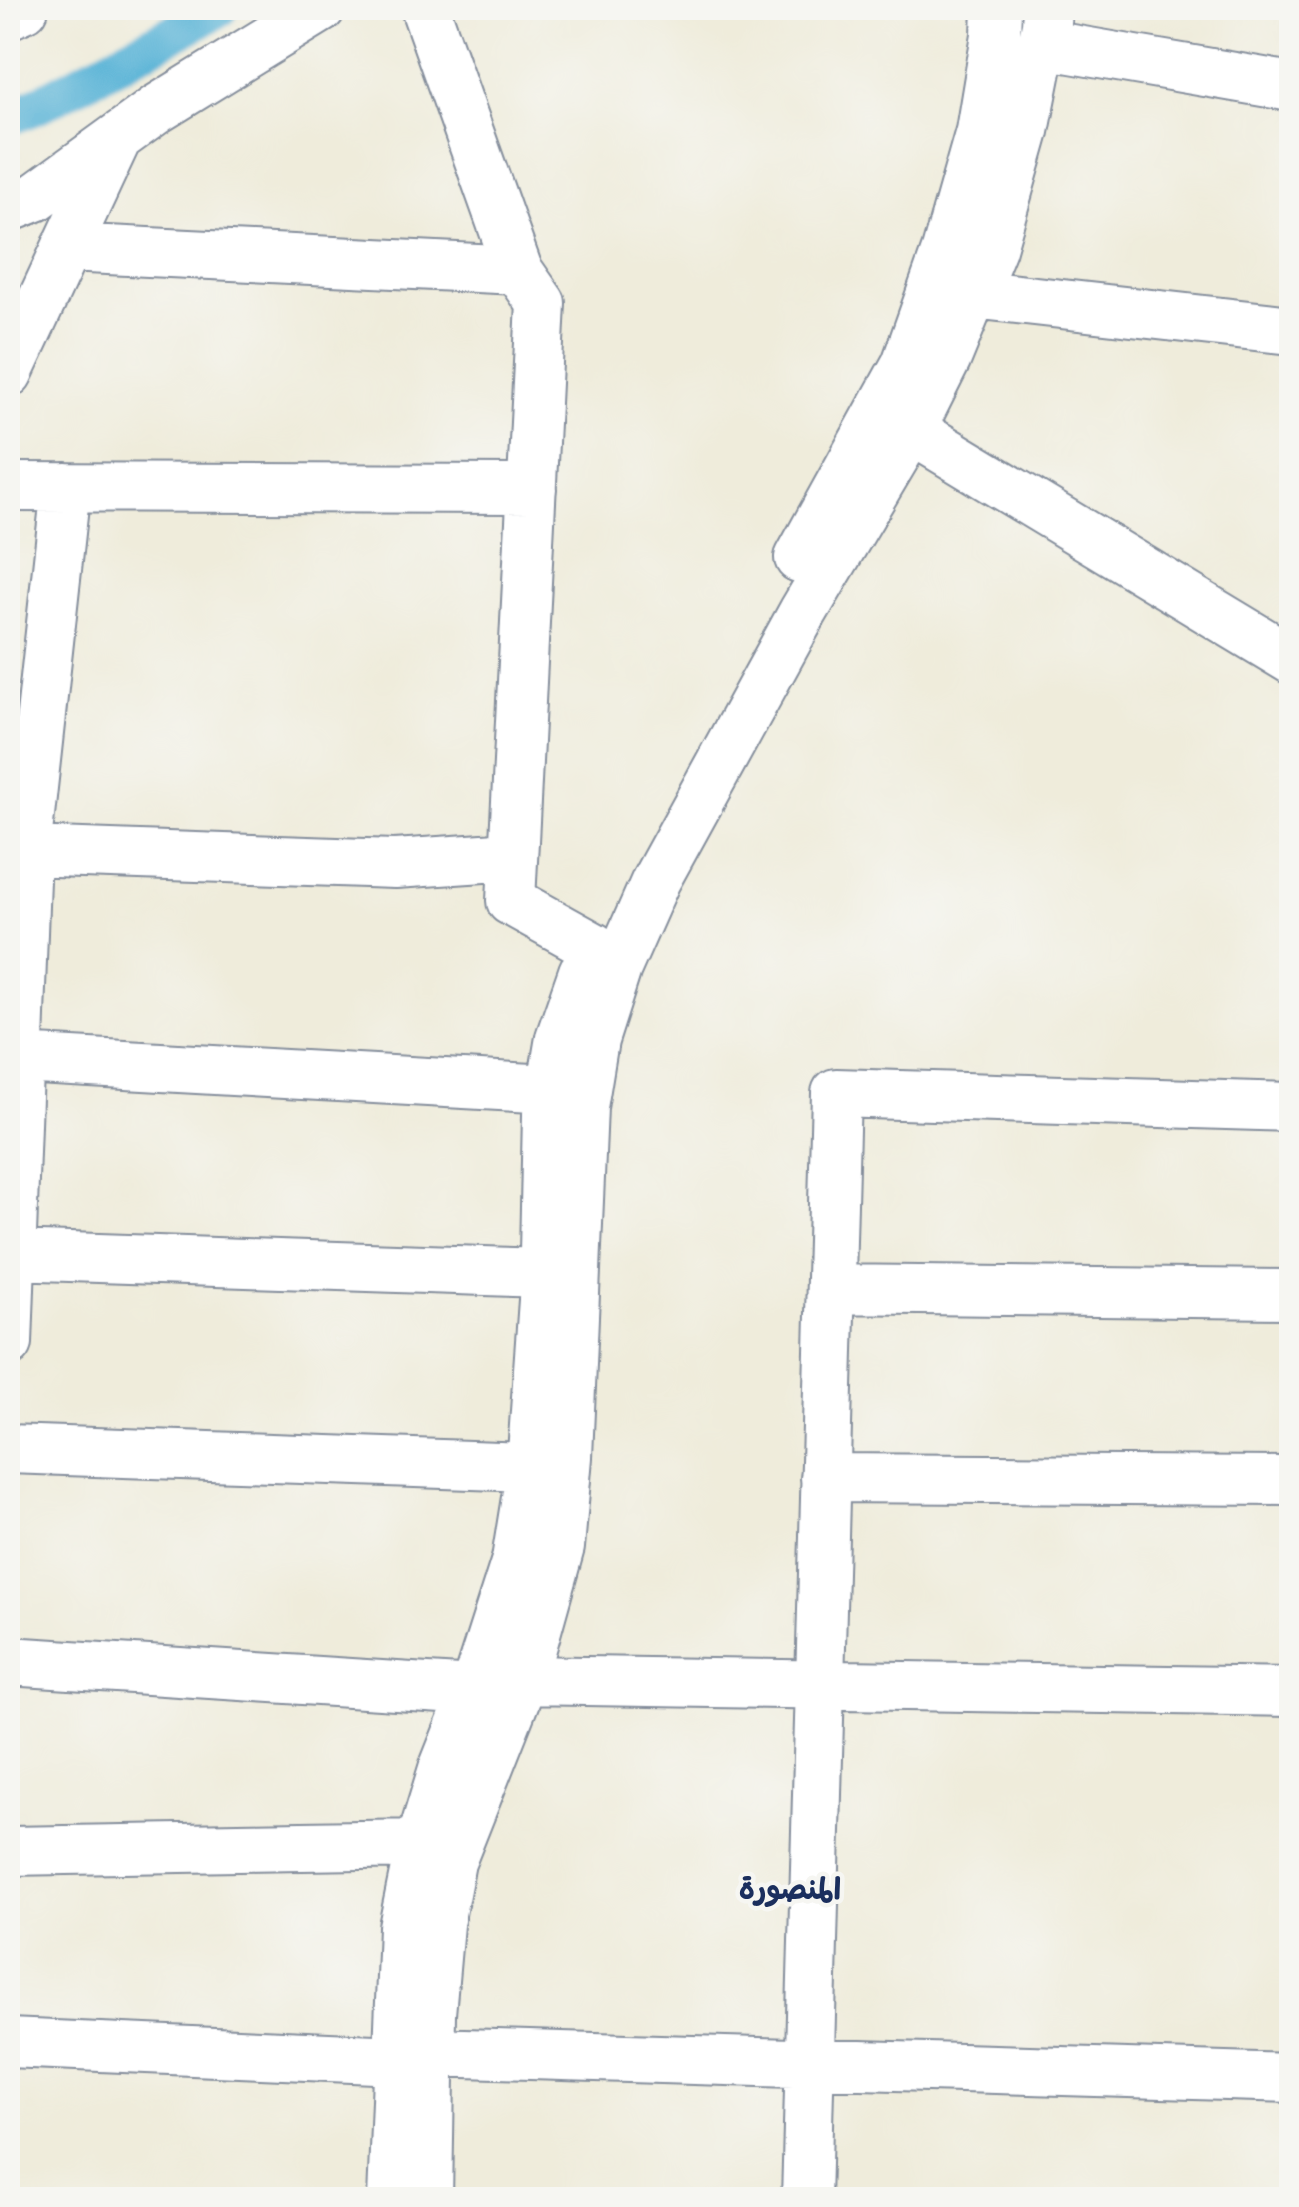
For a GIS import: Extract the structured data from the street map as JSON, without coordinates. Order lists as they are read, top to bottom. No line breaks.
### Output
{"districts":["المنصورة"]}
